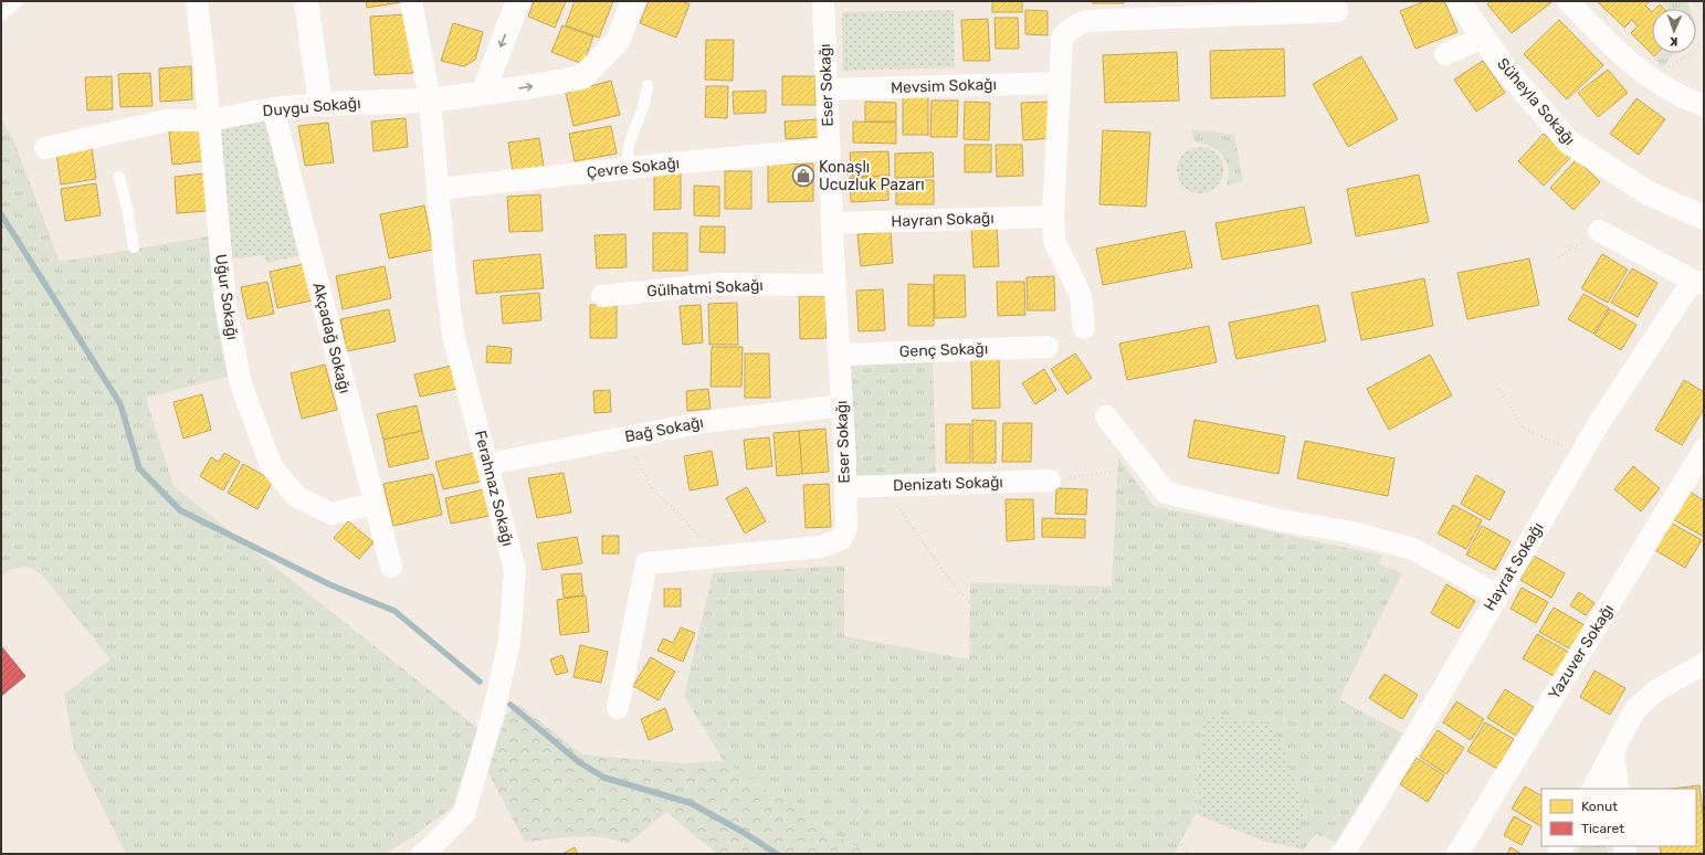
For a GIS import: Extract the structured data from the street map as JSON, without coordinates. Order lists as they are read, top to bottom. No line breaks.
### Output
{"streets":{"street":["Eser Sokağı","Mevsim Sokağı","Süheyla Sokağı","Duygu Sokağı","Çevre Sokağı","Hayran Sokağı","Gülhatmi Sokağı","Uğur Sokağı","Akçadağ Sokağı","Genç Sokağı","Bağ Sokağı","Denizatı Sokağı","Ferahnaz Sokağı","Hayrat Sokağı","Yazuver Sokağı"]},"crossings":[["Eser Sokağı","Mevsim Sokağı"],["Eser Sokağı","Çevre Sokağı"],["Eser Sokağı","Hayran Sokağı"],["Eser Sokağı","Gülhatmi Sokağı"],["Eser Sokağı","Genç Sokağı"],["Eser Sokağı","Bağ Sokağı"],["Eser Sokağı","Denizatı Sokağı"],["Duygu Sokağı","Uğur Sokağı"],["Duygu Sokağı","Akçadağ Sokağı"],["Duygu Sokağı","Ferahnaz Sokağı"],["Çevre Sokağı","Ferahnaz Sokağı"],["Uğur Sokağı","Akçadağ Sokağı"],["Bağ Sokağı","Ferahnaz Sokağı"]],"places":{"shop":["Konaşlı Ucuzluk Pazarı"]},"legend":["Konut","Ticaret"],"north":"bottom"}
